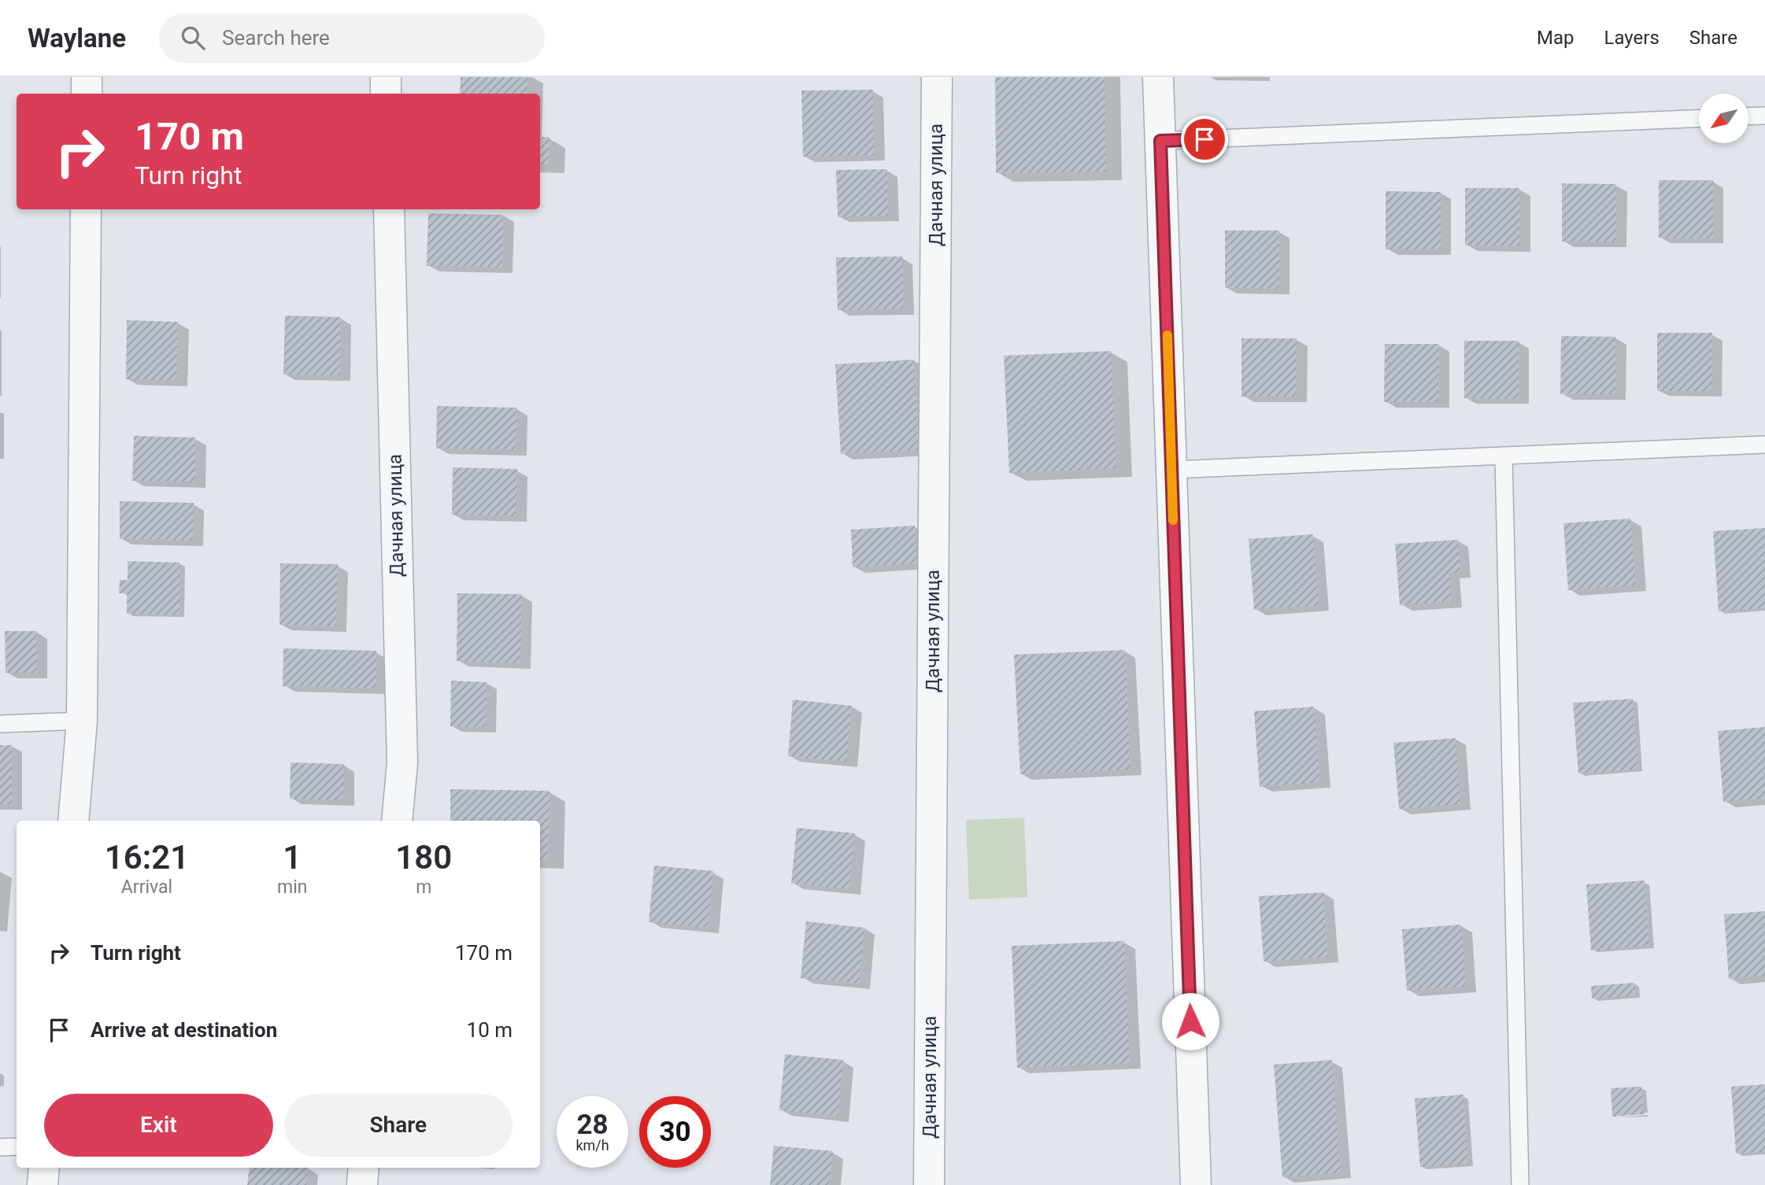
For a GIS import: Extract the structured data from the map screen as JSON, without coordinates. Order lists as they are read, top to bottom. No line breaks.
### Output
{"streets":{"street":["Дачная улица"]},"north":"bottom left","page":{"header":"Waylane","search":"Search here","nav":["Map","Layers","Share"],"turn":["170 m","Turn right"],"eta":["16:21","Arrival","1","min","180","m"],"list":[{"name":"Turn right","value":"170 m"},{"name":"Arrive at destination","value":"10 m"}],"buttons":["Exit","Share"],"speed":"28 km/h","limit":"30"}}
